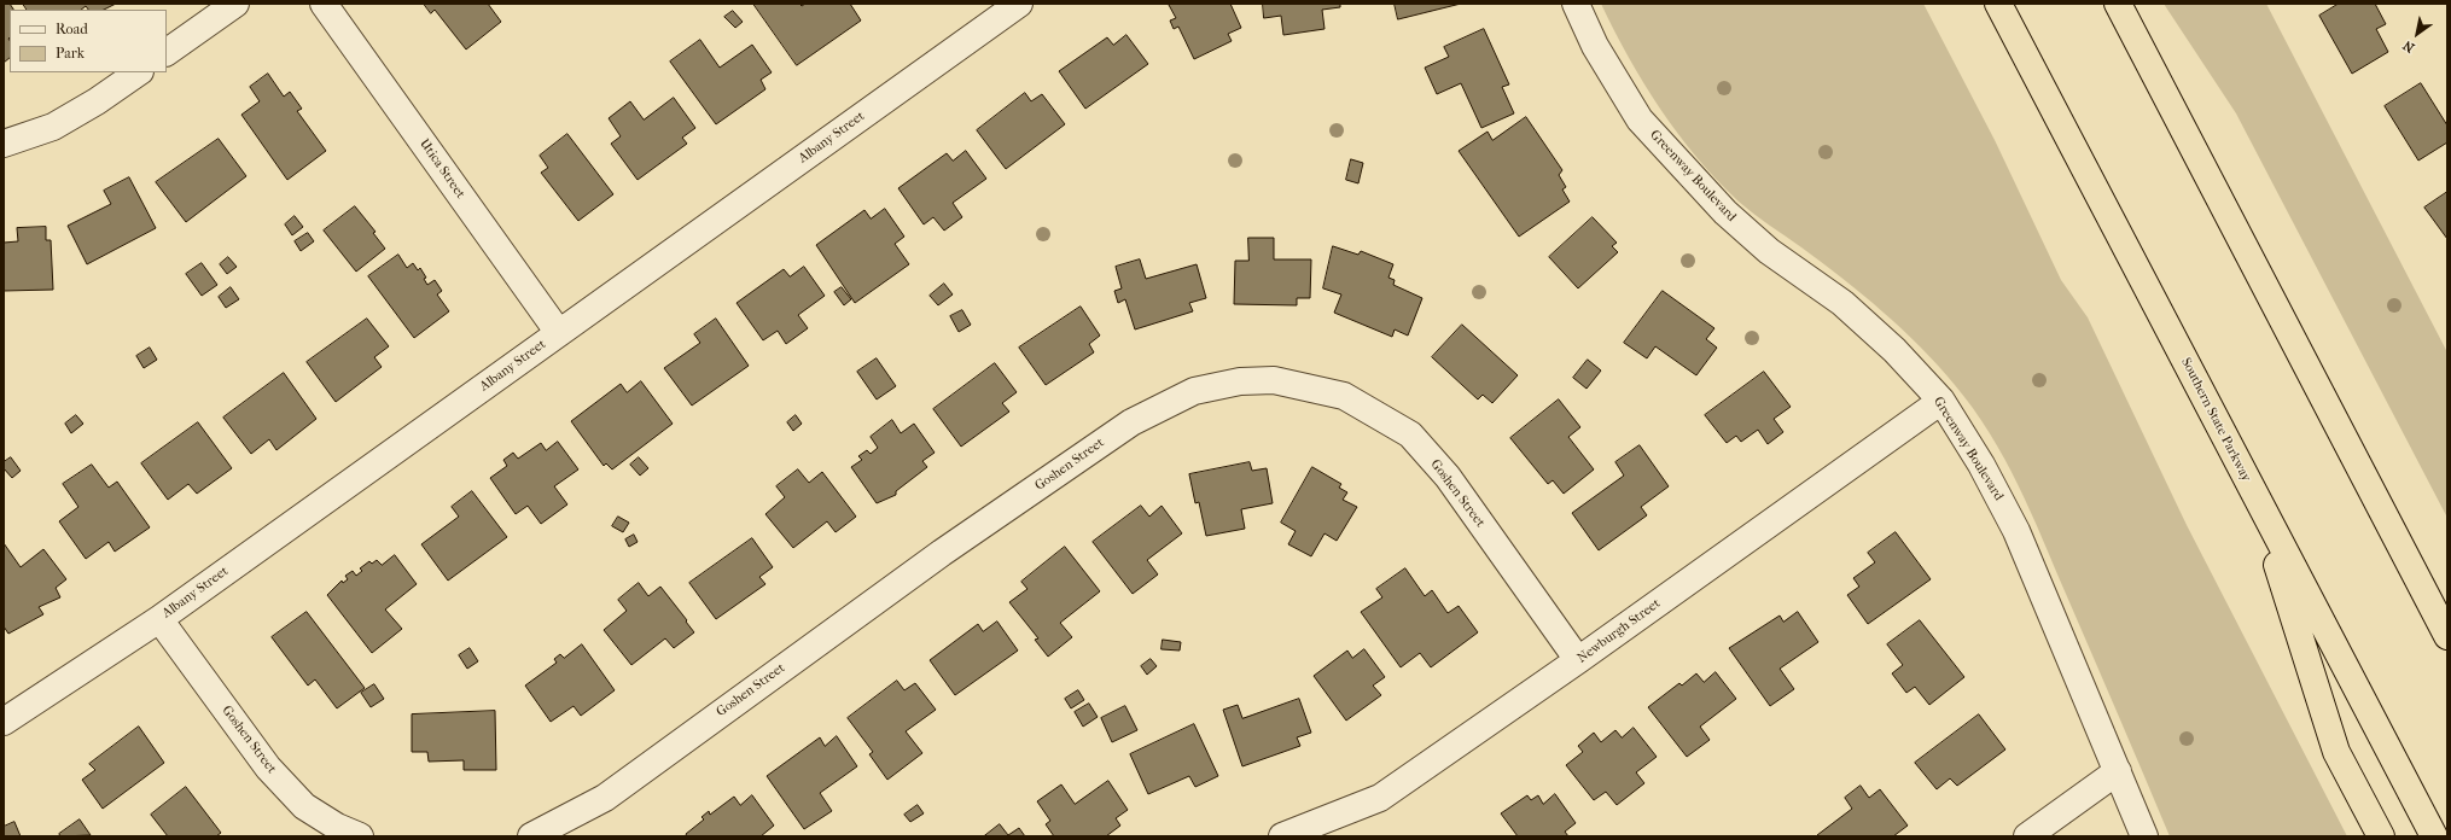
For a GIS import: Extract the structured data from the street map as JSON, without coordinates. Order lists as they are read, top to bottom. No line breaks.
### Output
{"streets":{"highway":["Southern State Parkway"],"street":["Albany Street","Utica Street","Greenway Boulevard","Goshen Street","Newburgh Street"]},"crossings":[["Albany Street","Utica Street"],["Albany Street","Goshen Street"],["Greenway Boulevard","Newburgh Street"],["Goshen Street","Newburgh Street"]],"legend":["Road","Park"],"north":"bottom left"}
